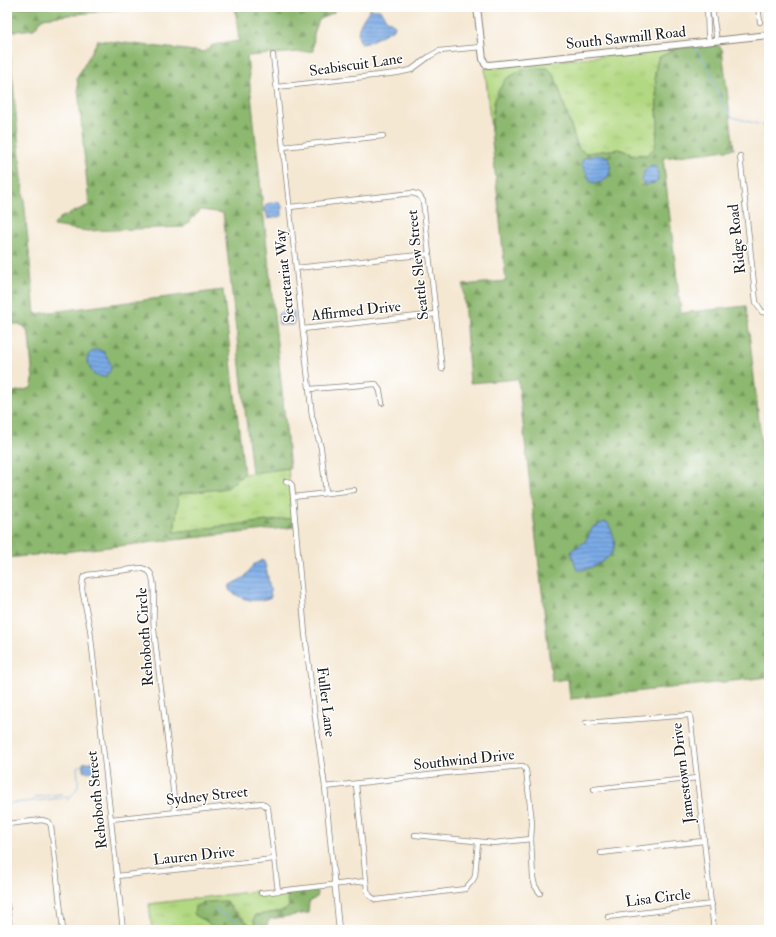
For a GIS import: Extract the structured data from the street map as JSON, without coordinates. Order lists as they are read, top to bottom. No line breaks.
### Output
{"streets":{"street":["South Sawmill Road","Seabiscuit Lane","Ridge Road","Seattle Slew Street","Secretariat Way","Affirmed Drive","Rehoboth Circle","Fuller Lane","Southwind Drive","Jamestown Drive","Sydney Street","Rehoboth Street","Lauren Drive","Lisa Circle"]},"crossings":[["South Sawmill Road","Seabiscuit Lane"],["Seabiscuit Lane","Secretariat Way"],["Seattle Slew Street","Secretariat Way"],["Seattle Slew Street","Affirmed Drive"],["Secretariat Way","Affirmed Drive"],["Rehoboth Circle","Sydney Street"],["Rehoboth Circle","Rehoboth Street"],["Fuller Lane","Southwind Drive"],["Jamestown Drive","Lisa Circle"],["Sydney Street","Rehoboth Street"],["Sydney Street","Lauren Drive"],["Rehoboth Street","Lauren Drive"]]}
